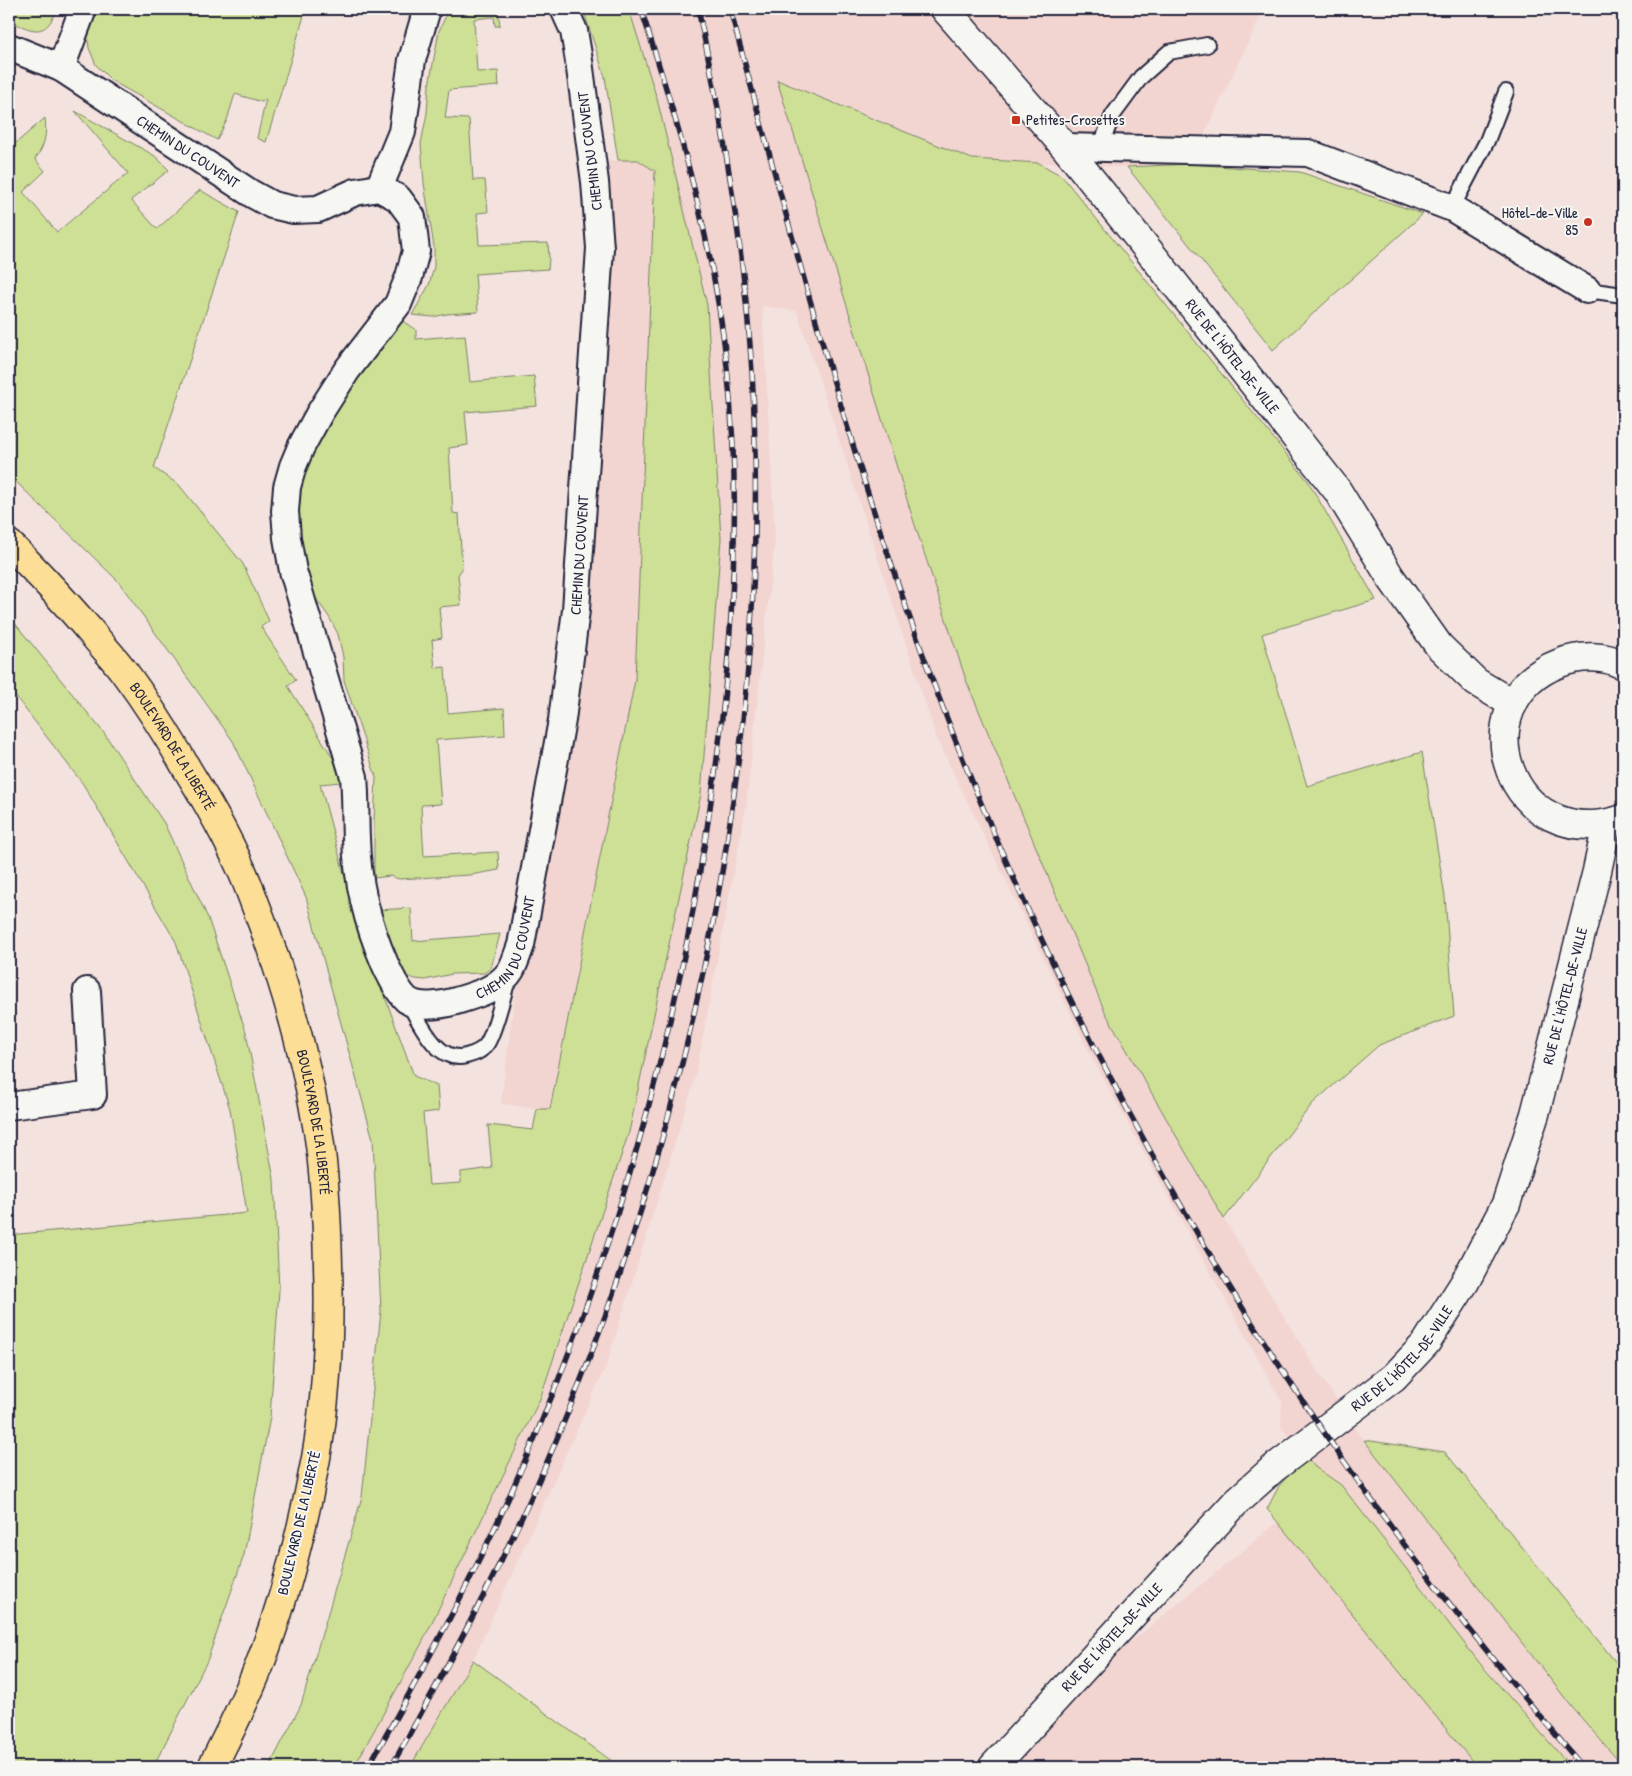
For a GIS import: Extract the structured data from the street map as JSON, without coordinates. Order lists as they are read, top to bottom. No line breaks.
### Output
{"streets":{"main road":["RUE DE L'HÔTEL-DE-VILLE","BOULEVARD DE LA LIBERTÉ"],"street":["CHEMIN DU COUVENT"]},"places":{"transit":["Petites-Crosettes"],"other":["Hôtel-de-Ville 85"]}}
